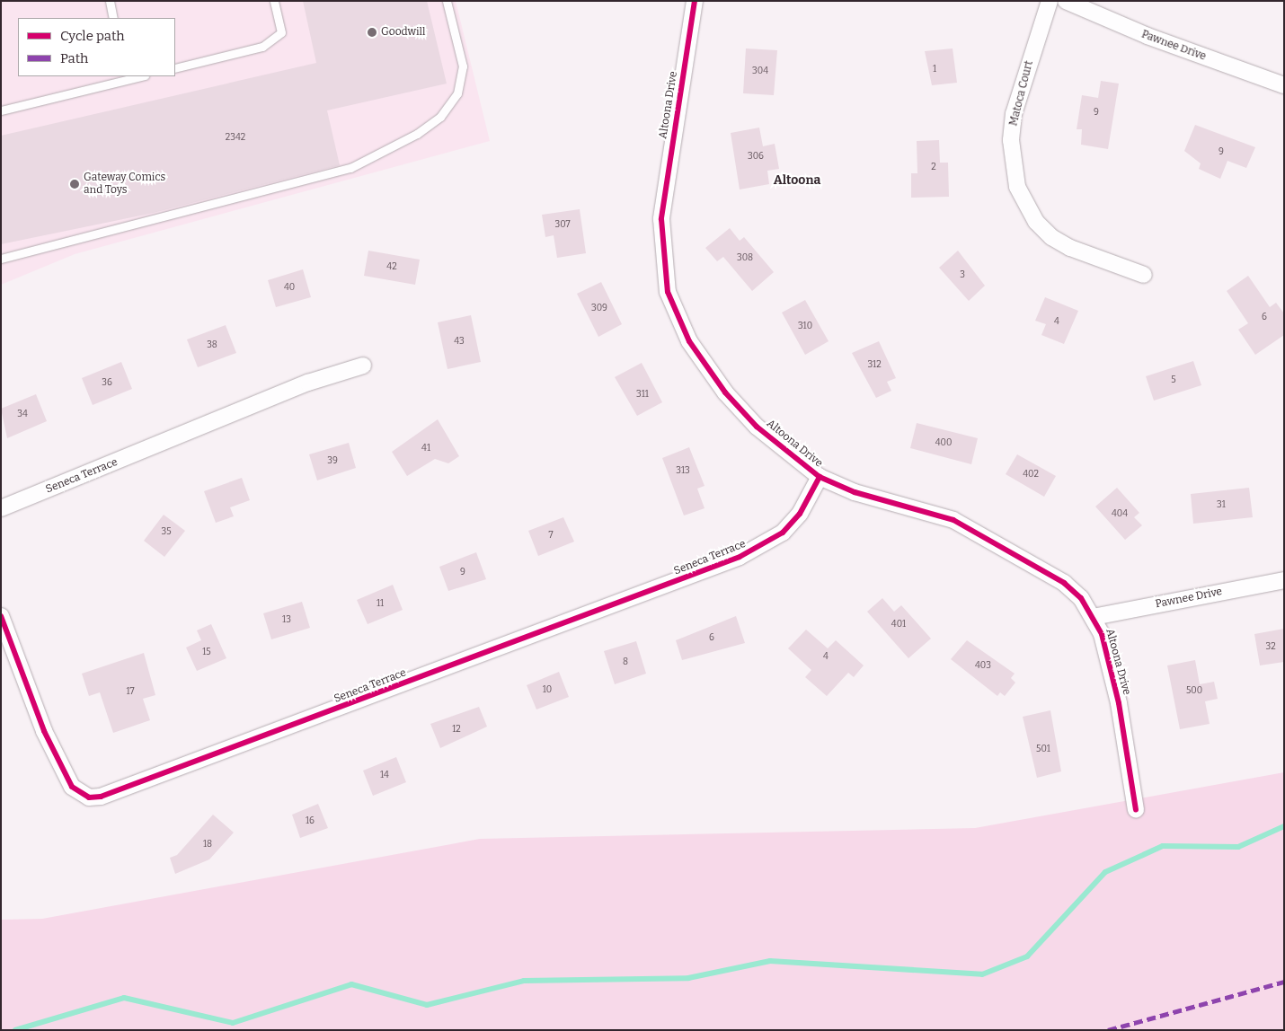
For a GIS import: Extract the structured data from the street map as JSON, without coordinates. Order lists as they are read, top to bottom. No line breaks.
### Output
{"streets":{"street":["Pawnee Drive","Matoca Court","Altoona Drive","Seneca Terrace"]},"crossings":[["Pawnee Drive","Altoona Drive"],["Altoona Drive","Seneca Terrace"]],"districts":["Altoona"],"places":["Goodwill","Gateway Comics and Toys"],"house_numbers":["1","304","9","2342","9","306","2","307","308","42","3","40","309","6","4","310","43","38","312","5","36","311","34","400","41","39","313","402","31","404","35","7","9","11","13","401","6","32","15","4","8","403","10","500","17","12","501","14","16","18"],"legend":["Cycle path","Path"]}
